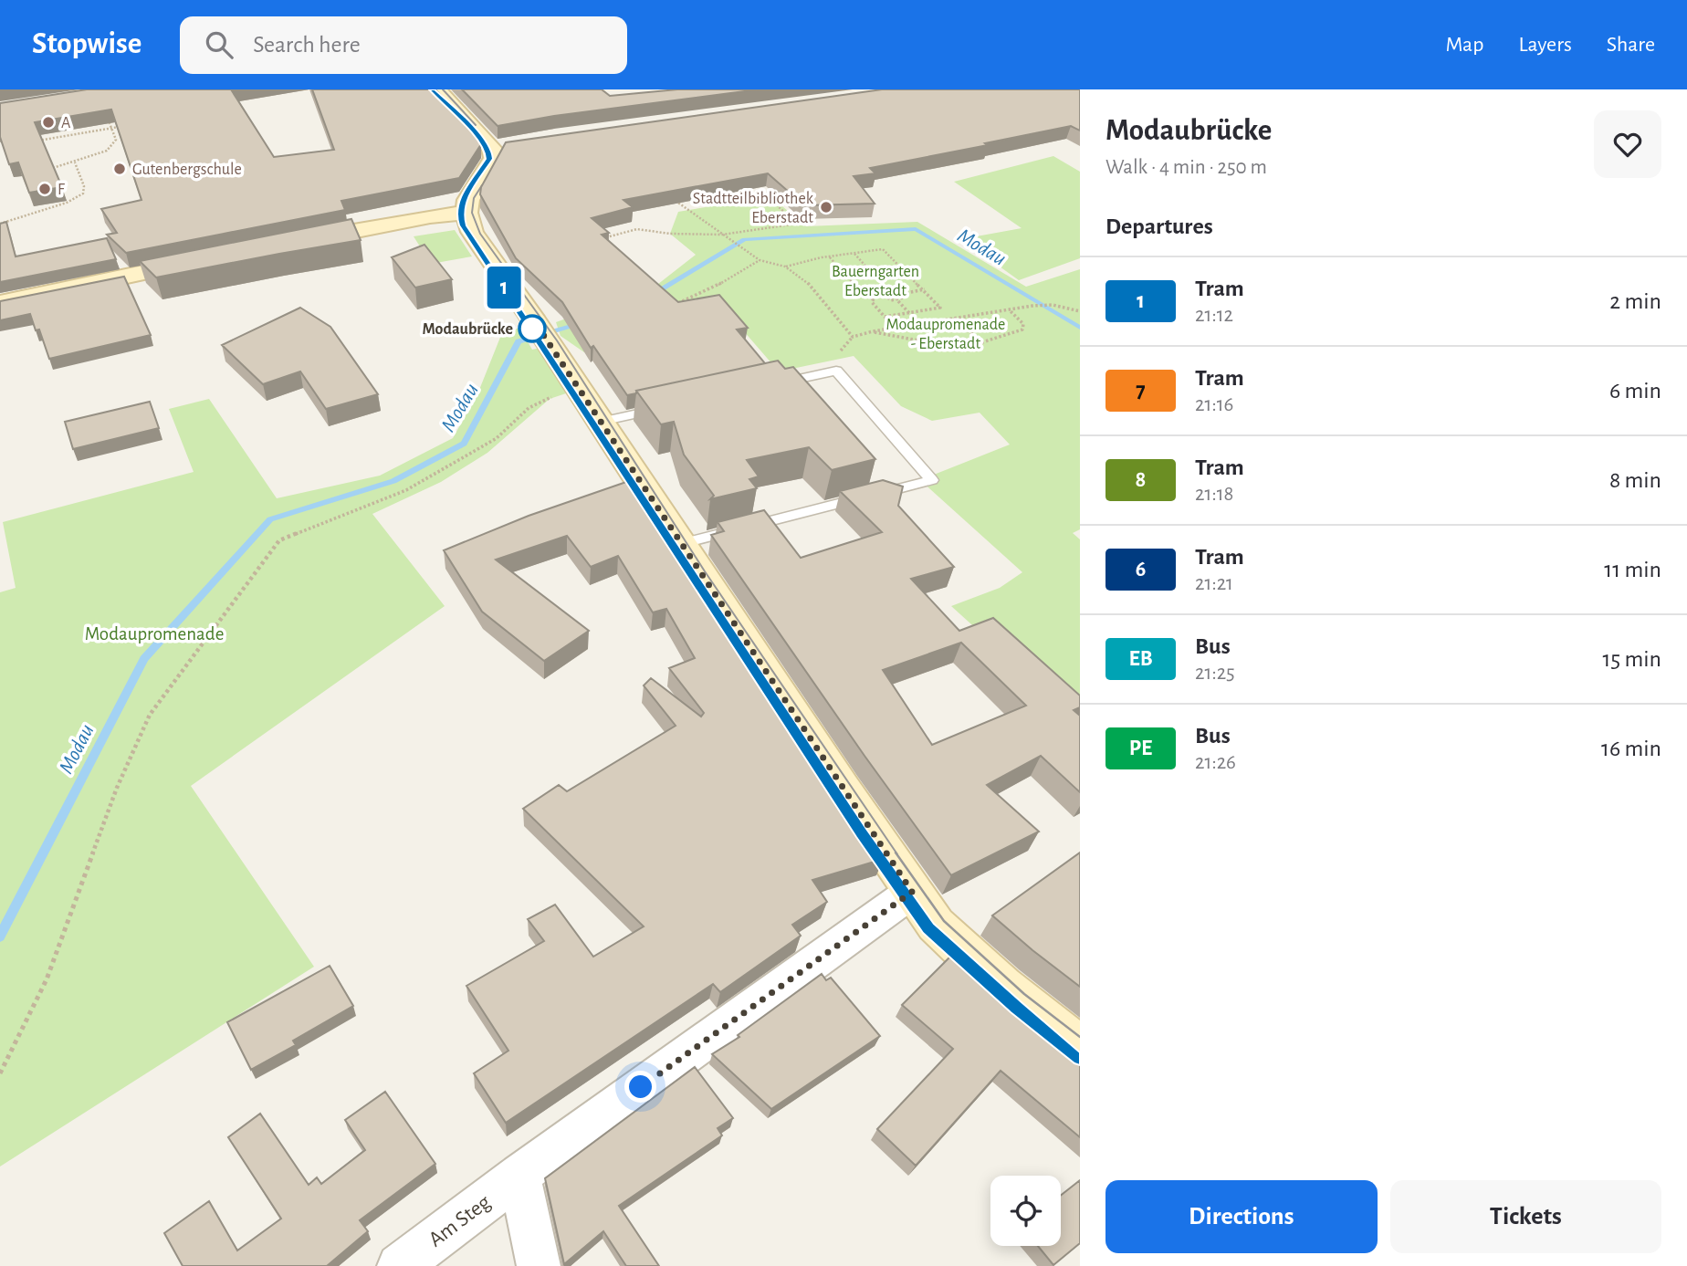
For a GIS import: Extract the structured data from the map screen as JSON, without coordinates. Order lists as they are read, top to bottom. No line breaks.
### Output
{"streets":{"street":["Am Steg"]},"water":["Modau"],"parks":["Bauerngarten Eberstadt","Modaupromenade - Eberstadt","Modaupromenade"],"places":["A","Gutenbergschule","F","Stadtteilbibliothek Eberstadt","Modaubrücke"],"lines":["tram line 1"],"page":{"header":"Stopwise","search":"Search here","nav":["Map","Layers","Share"],"on_map":"1","heading":[["Modaubrücke","Walk · 4 min · 250 m"],"Departures"],"list":[{"mark":"1","name":"Tram","note":"21:12","value":"2 min"},{"mark":"7","name":"Tram","note":"21:16","value":"6 min"},{"mark":"8","name":"Tram","note":"21:18","value":"8 min"},{"mark":"6","name":"Tram","note":"21:21","value":"11 min"},{"mark":"EB","name":"Bus","note":"21:25","value":"15 min"},{"mark":"PE","name":"Bus","note":"21:26","value":"16 min"}],"buttons":["Directions","Tickets"]}}
